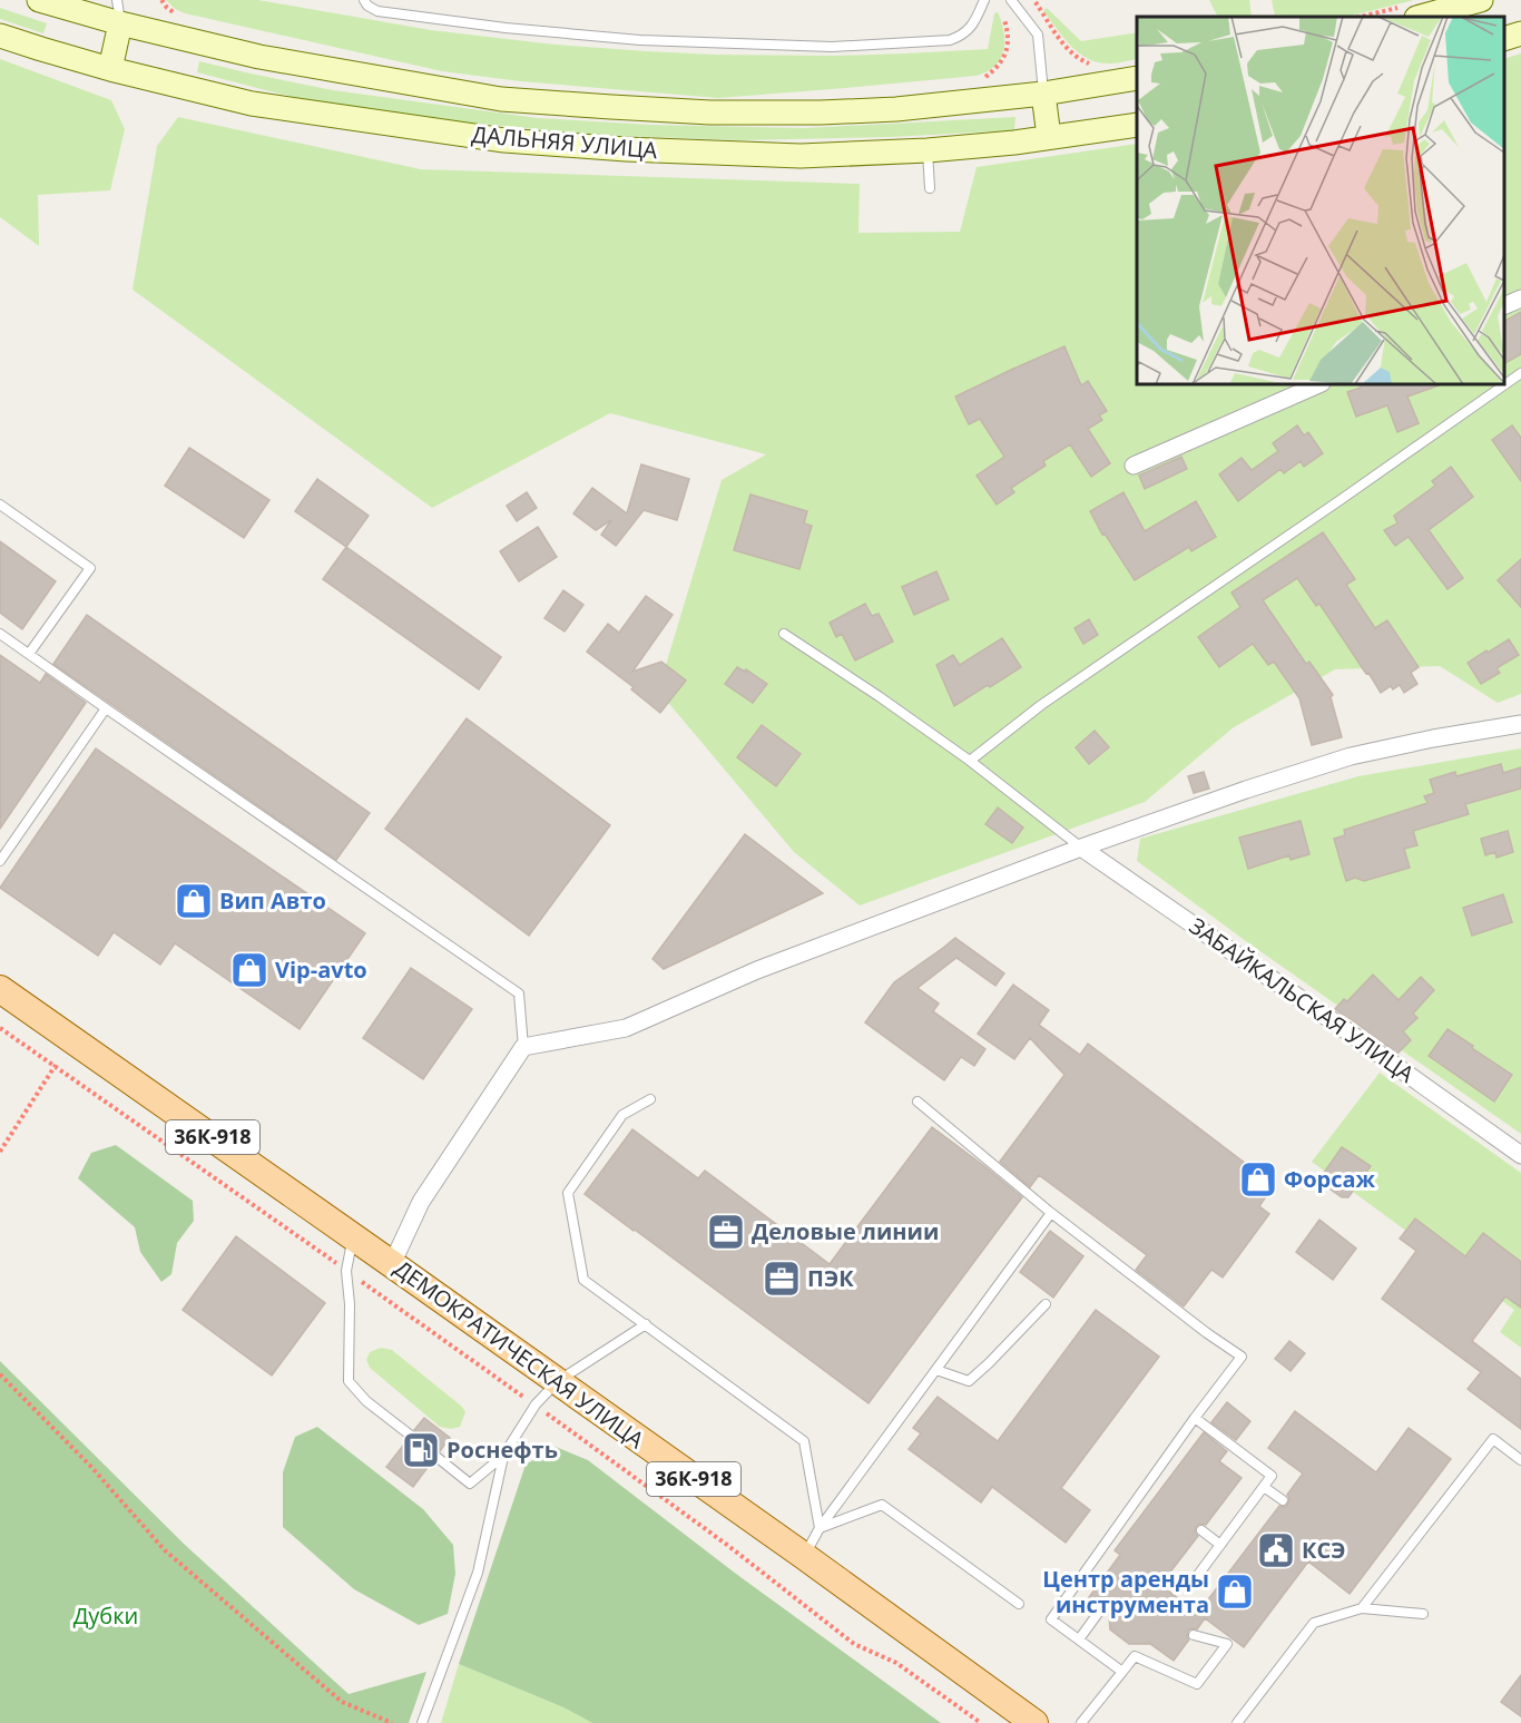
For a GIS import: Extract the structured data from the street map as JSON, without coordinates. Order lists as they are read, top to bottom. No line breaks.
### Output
{"streets":{"main road":["ДАЛЬНЯЯ УЛИЦА","36К-918","ДЕМОКРАТИЧЕСКАЯ УЛИЦА"],"street":["ЗАБАЙКАЛЬСКАЯ УЛИЦА"]},"parks":["Дубки"],"places":{"shop":["Вип Авто","Vip-avto","Форсаж","Центр аренды инструмента"],"office":["Деловые линии","ПЭК"],"fuel station":["Роснефть"],"public building":["КСЭ"]}}
